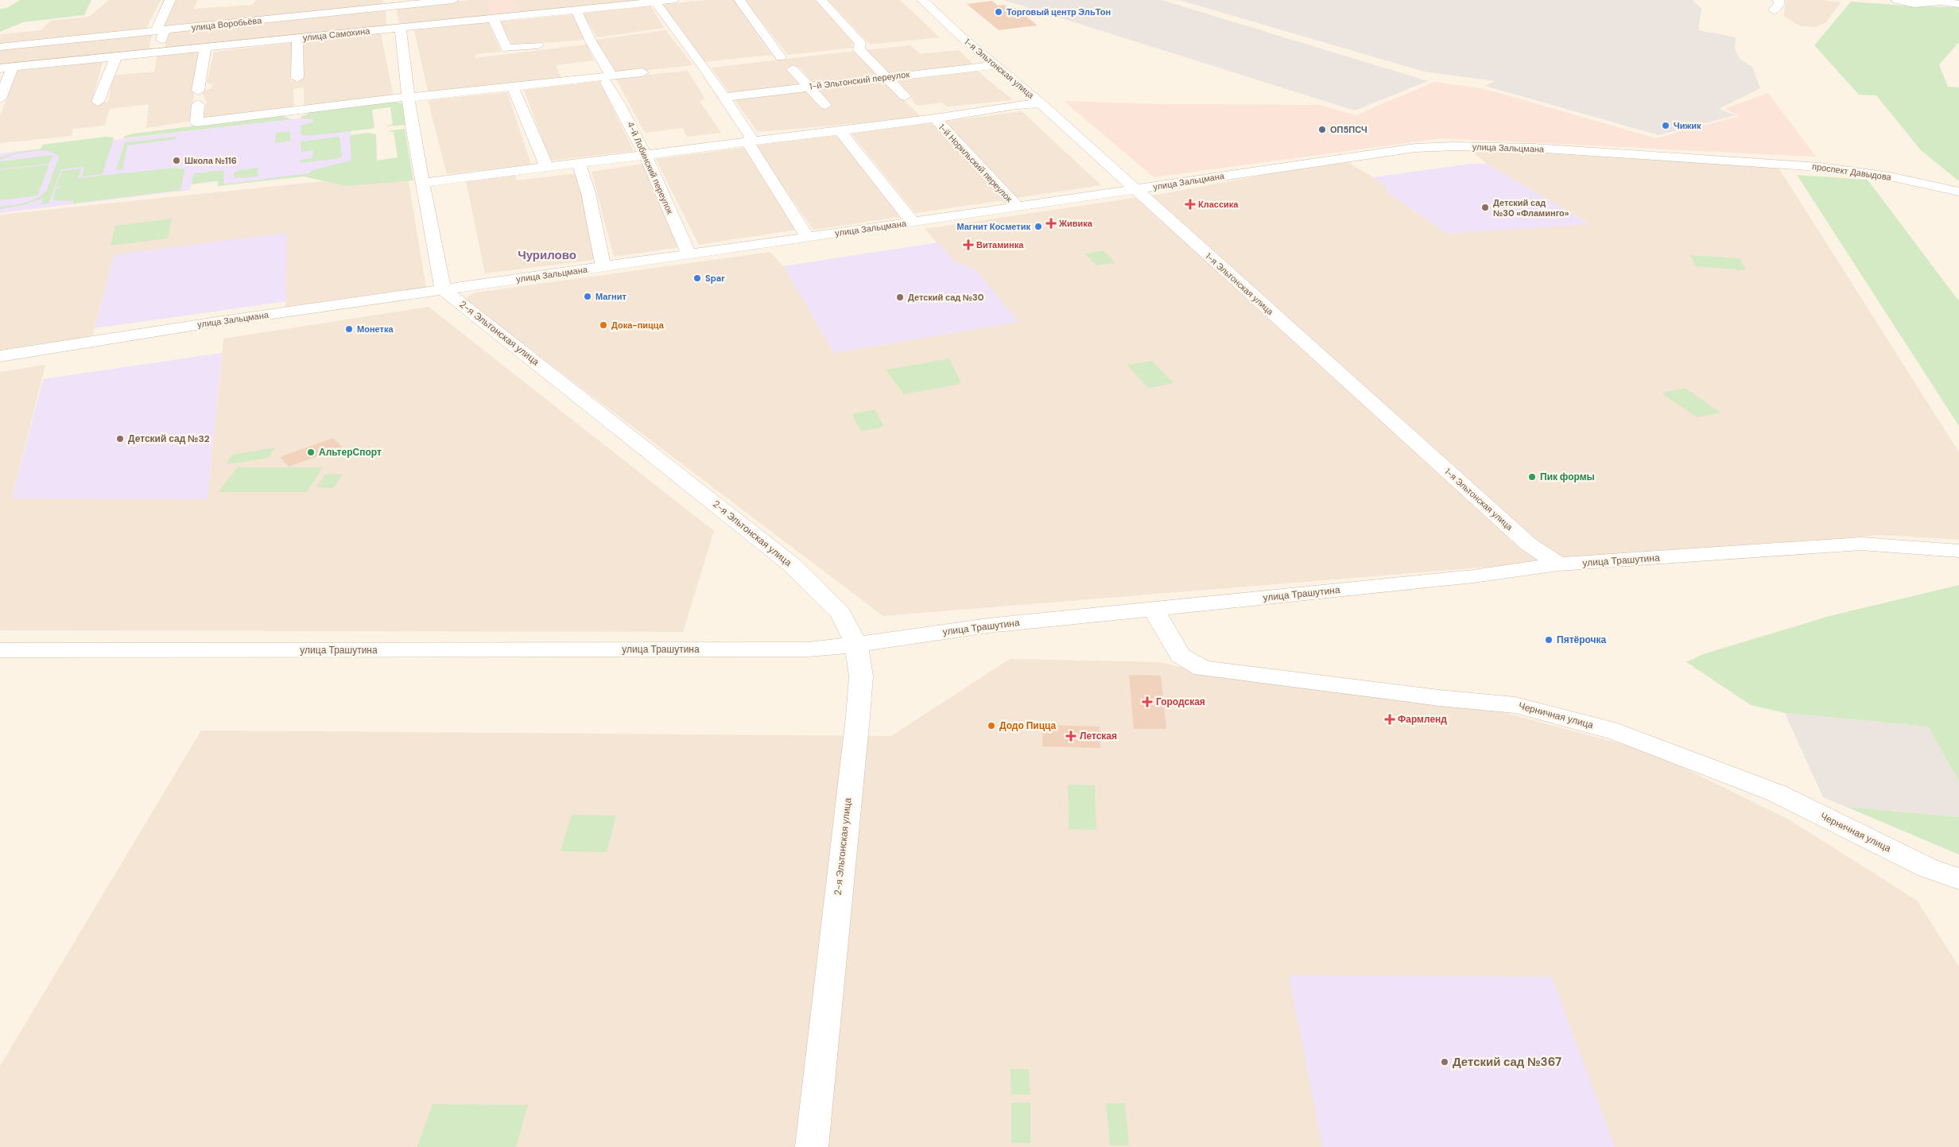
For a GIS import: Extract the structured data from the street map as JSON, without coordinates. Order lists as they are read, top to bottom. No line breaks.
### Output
{"streets":{"street":["улица Воробьёва","улица Самохина","1-я Эльтонская улица","1-й Эльтонский переулок","улица Зальцмана","1-й Норильский переулок","4-й Лобинский переулок","проспект Давыдова","2-я Эльтонская улица","улица Трашутина","Черничная улица"]},"crossings":[["улица Самохина","4-й Лобинский переулок"],["1-я Эльтонская улица","1-й Эльтонский переулок"],["1-я Эльтонская улица","улица Зальцмана"],["1-я Эльтонская улица","улица Трашутина"],["улица Зальцмана","1-й Норильский переулок"],["улица Зальцмана","4-й Лобинский переулок"],["улица Зальцмана","проспект Давыдова"],["улица Зальцмана","2-я Эльтонская улица"],["2-я Эльтонская улица","улица Трашутина"],["улица Трашутина","Черничная улица"]],"districts":["Чурилово"],"places":{"other":["Торговый центр ЭльТон","Чижик","ОП5ПСЧ","Школа №116","Детский сад №30 «Фламинго»","Магнит Косметик","Spar","Магнит","Детский сад №30","Дока-пицца","Монетка","Детский сад №32","АльтерСпорт","Пик формы","Пятёрочка","Додо Пицца","Детский сад №367"],"health":["Классика","Живика","Витаминка","Городская","Фармленд","Летская"]}}
